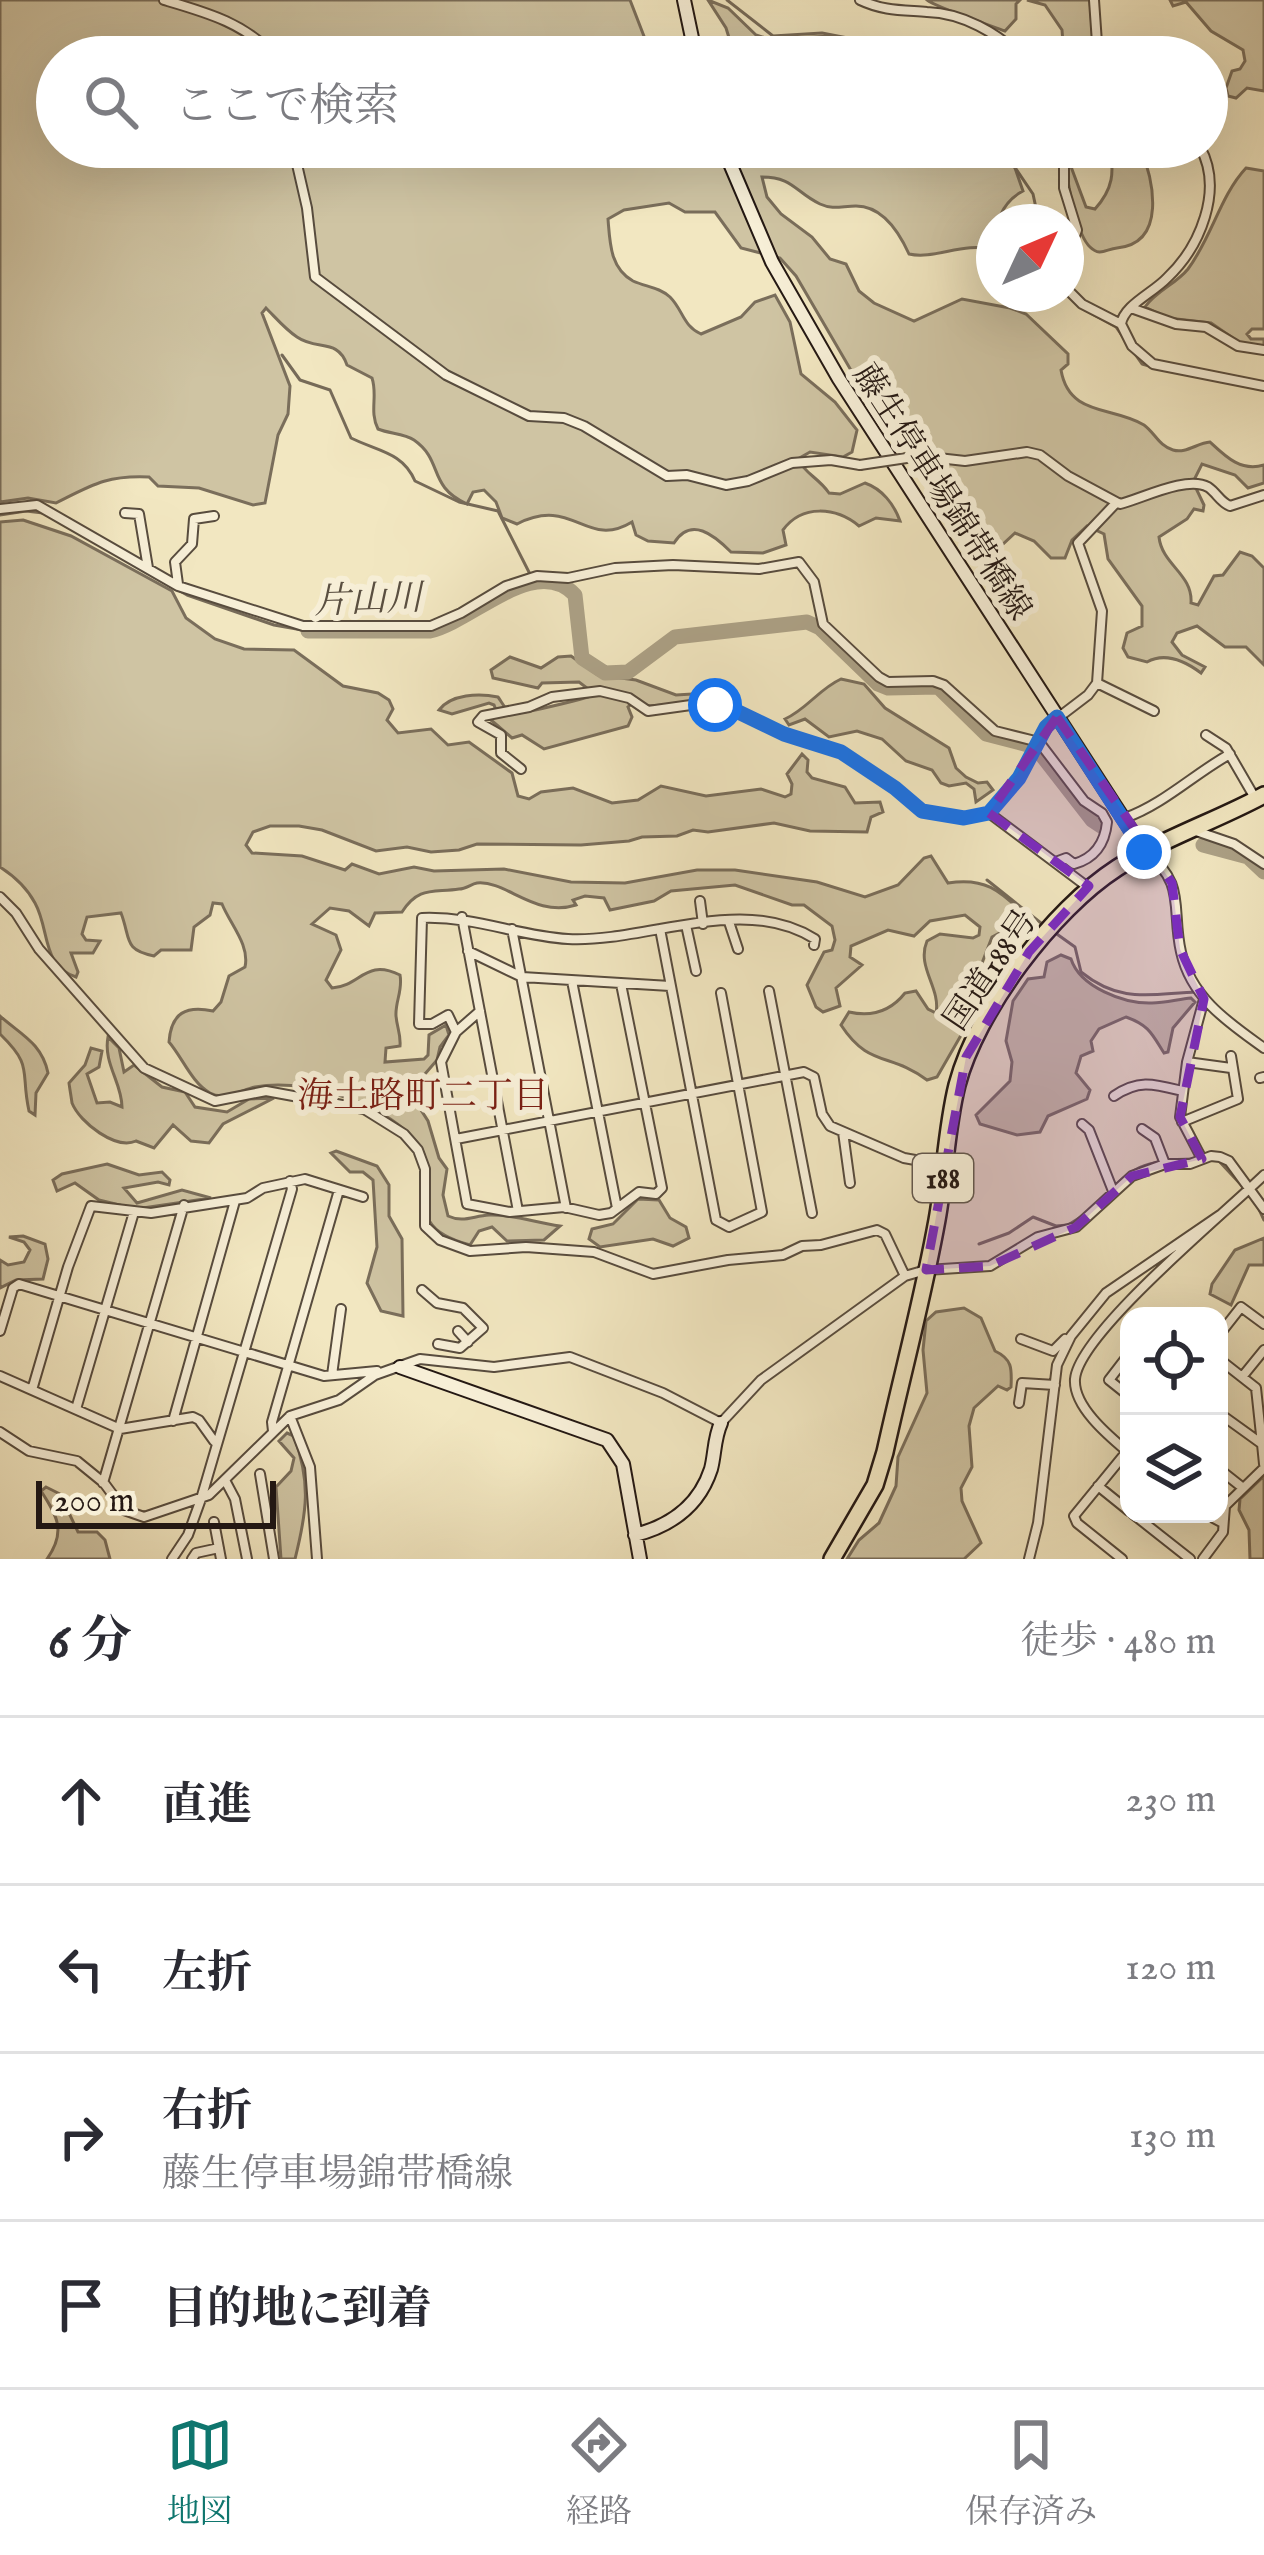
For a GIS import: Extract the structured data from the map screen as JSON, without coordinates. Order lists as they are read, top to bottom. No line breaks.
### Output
{"streets":{"highway":["国道188号","188"],"main road":["藤生停車場錦帯橋線"]},"crossings":[["藤生停車場錦帯橋線","国道188号"]],"districts":["海土路町二丁目"],"water":["片山川"],"scale_bar":"200 m","north":"top right","page":{"search":"ここで検索","scale":"200 m","heading":["6 分","徒歩 · 480 m"],"list":[["直進","230 m"],["左折","120 m"],["右折","藤生停車場錦帯橋線","130 m"],"目的地に到着"],"nav":["地図","経路","保存済み"]}}
